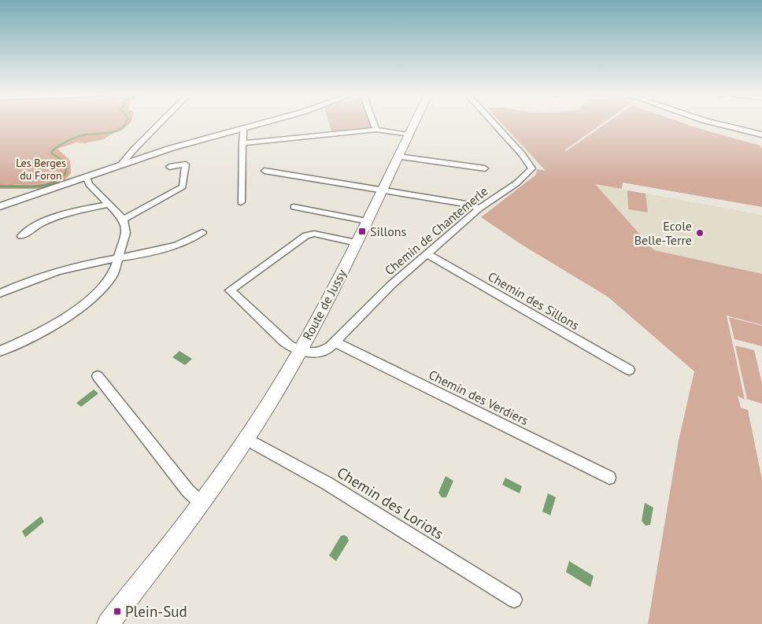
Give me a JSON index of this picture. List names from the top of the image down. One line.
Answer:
{"streets":{"main road":["Route de Jussy"],"street":["Chemin de Chantemerle","Chemin des Sillons","Chemin des Verdiers","Chemin des Loriots"]},"crossings":[["Chemin de Chantemerle","Chemin des Sillons"],["Chemin de Chantemerle","Route de Jussy"],["Chemin de Chantemerle","Chemin des Verdiers"],["Route de Jussy","Chemin des Loriots"]],"parks":["Les Berges du Foron"],"places":{"transit":["Sillons","Plein-Sud"],"other":["Ecole Belle-Terre"]}}
